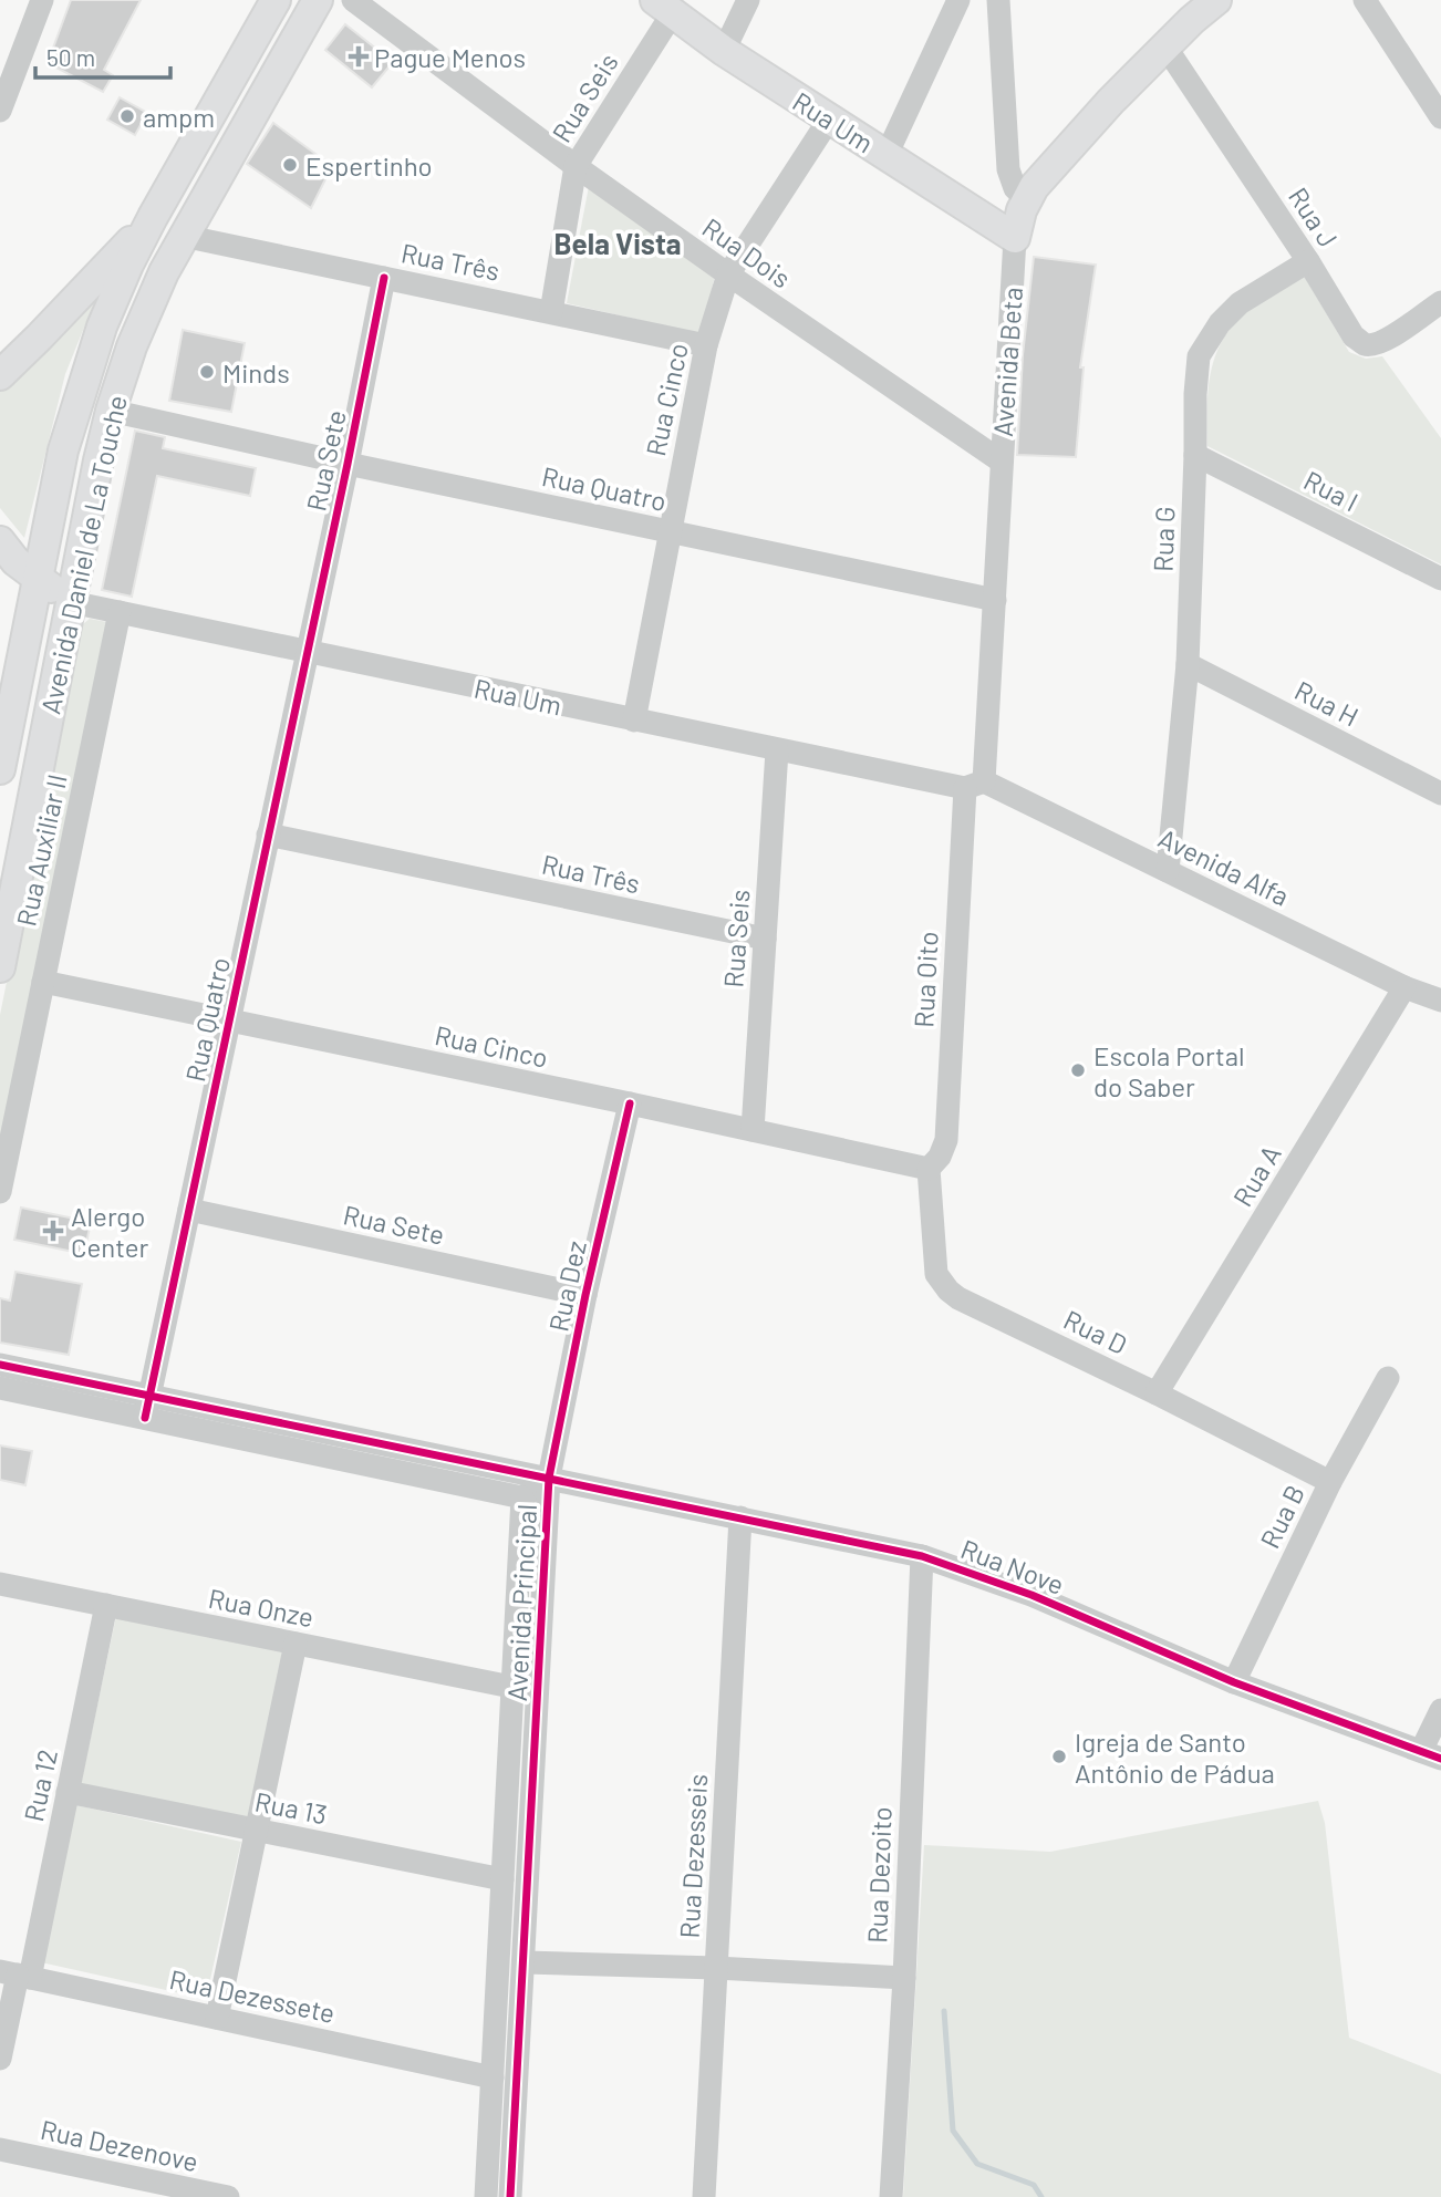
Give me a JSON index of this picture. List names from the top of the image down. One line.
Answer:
{"streets":{"main road":["Rua Um","Avenida Beta","Avenida Daniel de La Touche"],"street":["Rua Seis","Rua J","Rua Dois","Rua Três","Rua Cinco","Rua Sete","Rua Quatro","Rua I","Rua G","Rua H","Rua Auxiliar II","Avenida Alfa","Rua Oito","Rua A","Rua Dez","Rua D","Rua B","Rua Nove","Avenida Principal","Rua Onze","Rua 12","Rua 13","Rua Dezesseis","Rua Dezoito","Rua Dezessete","Rua Dezenove"]},"crossings":[["Rua Seis","Rua Um"],["Rua Seis","Rua Dois"],["Rua Seis","Rua Três"],["Rua Seis","Rua Cinco"],["Rua Um","Avenida Beta"],["Rua Um","Rua Cinco"],["Rua Um","Rua Sete"],["Rua Um","Rua Quatro"],["Rua Um","Avenida Daniel de La Touche"],["Rua Um","Rua Auxiliar II"],["Rua Um","Avenida Alfa"],["Rua Um","Rua Oito"],["Rua J","Avenida Beta"],["Rua J","Rua G"],["Rua Dois","Avenida Beta"],["Rua Dois","Rua Cinco"],["Rua Três","Rua Cinco"],["Rua Três","Rua Sete"],["Rua Três","Rua Quatro"],["Rua Três","Avenida Daniel de La Touche"],["Avenida Beta","Rua Quatro"],["Avenida Beta","Avenida Alfa"],["Avenida Beta","Rua Oito"],["Rua Cinco","Rua Quatro"],["Rua Cinco","Rua Auxiliar II"],["Rua Cinco","Rua Oito"],["Rua Cinco","Rua Dez"],["Rua Cinco","Rua D"],["Rua Sete","Rua Quatro"],["Rua Sete","Rua Dez"],["Rua Quatro","Avenida Daniel de La Touche"],["Rua Quatro","Avenida Principal"],["Rua I","Rua G"],["Rua G","Rua H"],["Rua G","Avenida Alfa"],["Avenida Alfa","Rua Oito"],["Avenida Alfa","Rua A"],["Rua Oito","Rua D"],["Rua A","Rua D"],["Rua Dez","Rua Nove"],["Rua Dez","Avenida Principal"],["Rua D","Rua B"],["Rua B","Rua Nove"],["Rua Nove","Avenida Principal"],["Rua Nove","Rua Dezesseis"],["Rua Nove","Rua Dezoito"],["Avenida Principal","Rua Onze"],["Avenida Principal","Rua 13"],["Avenida Principal","Rua Dezessete"],["Rua Onze","Rua 12"],["Rua 12","Rua 13"],["Rua 12","Rua Dezessete"]],"districts":["Bela Vista"],"places":{"health":["Pague Menos","Alergo Center"],"other":["ampm","Espertinho","Minds","Escola Portal do Saber","Igreja de Santo Antônio de Pádua"]},"scale_bar":"50 m"}
